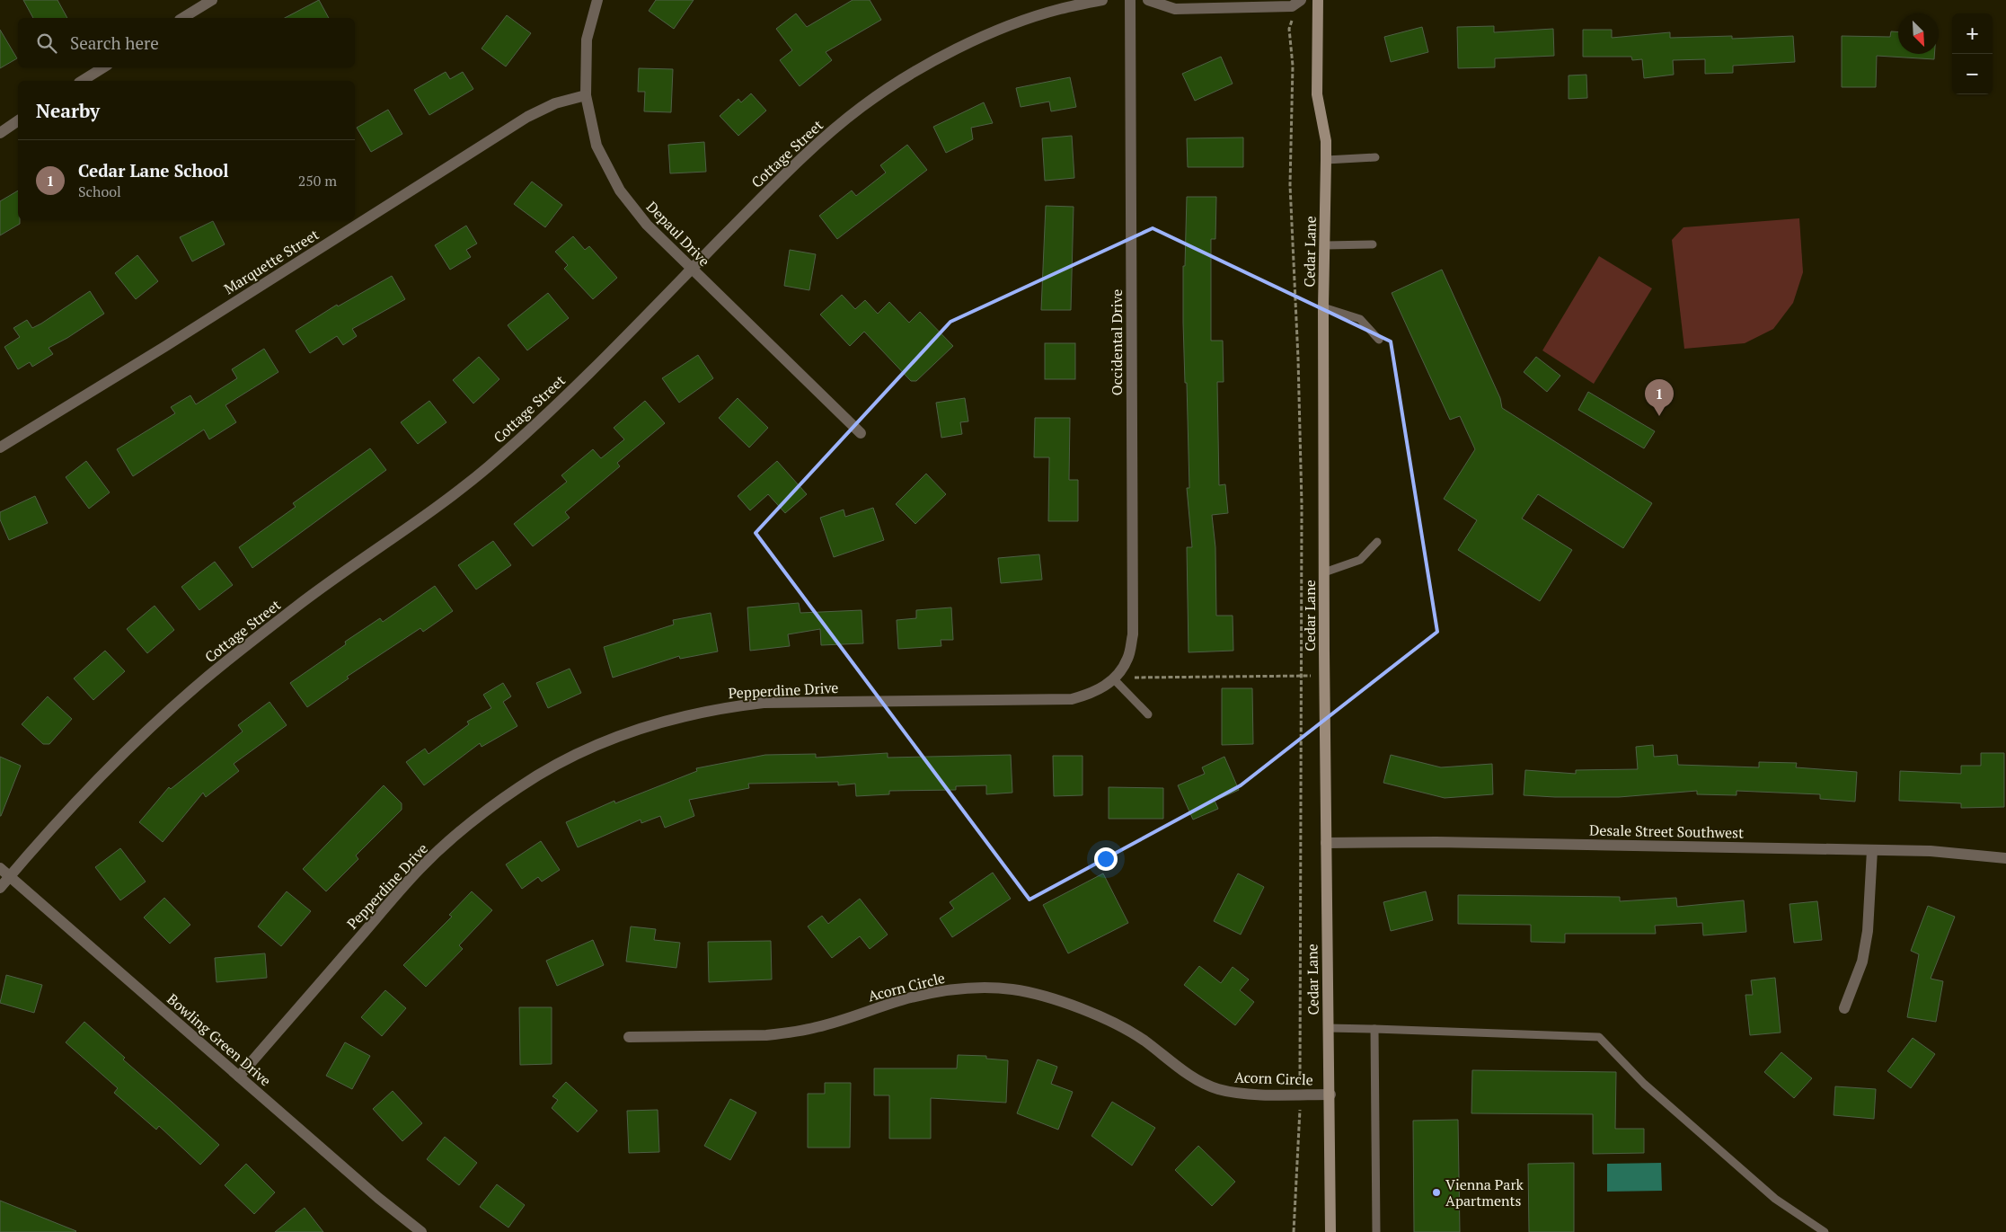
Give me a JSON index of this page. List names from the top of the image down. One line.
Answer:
{"streets":{"main road":["Cedar Lane"],"street":["Cottage Street","Depaul Drive","Marquette Street","Occidental Drive","Pepperdine Drive","Desale Street Southwest","Acorn Circle","Bowling Green Drive"]},"crossings":[["Cottage Street","Depaul Drive"],["Cottage Street","Bowling Green Drive"],["Depaul Drive","Marquette Street"],["Cedar Lane","Desale Street Southwest"],["Cedar Lane","Acorn Circle"],["Occidental Drive","Pepperdine Drive"],["Pepperdine Drive","Bowling Green Drive"]],"places":["Vienna Park Apartments"],"north":"bottom right","page":{"map_buttons":["+","−"],"search":"Search here","heading":"Nearby","list":[{"mark":"1","name":"Cedar Lane School","note":"School","value":"250 m"}],"pins":"1"}}
